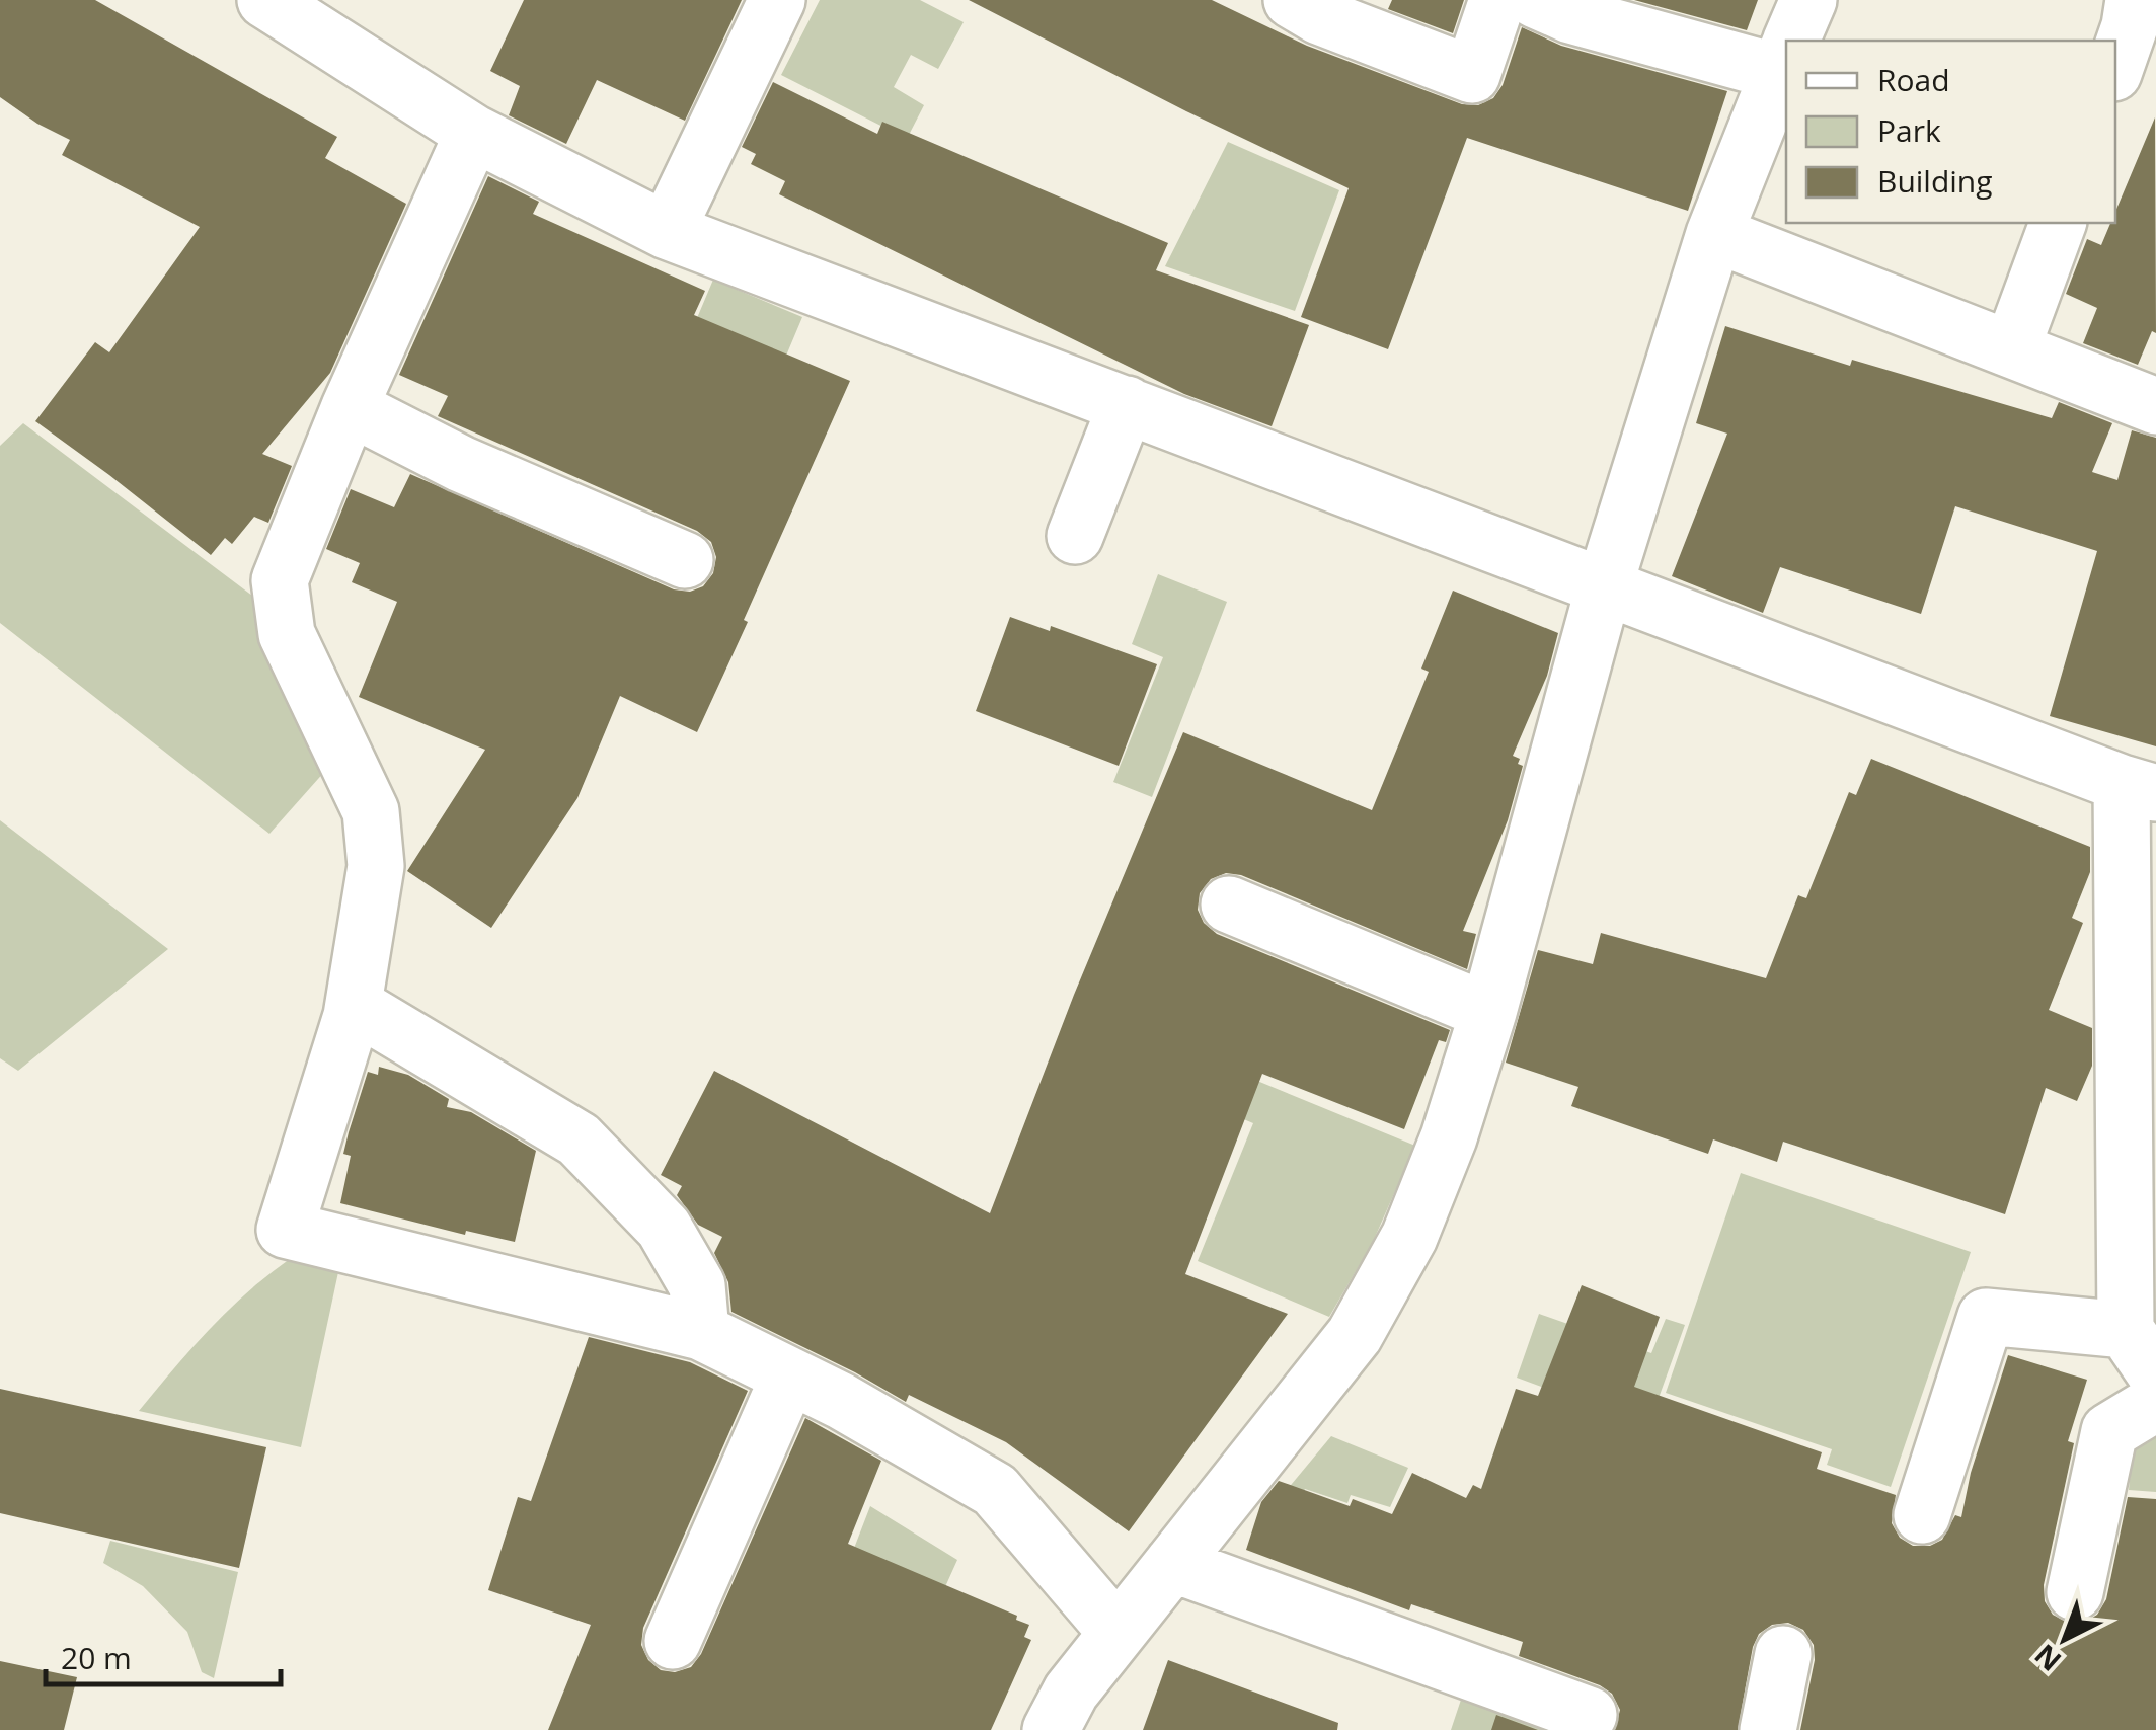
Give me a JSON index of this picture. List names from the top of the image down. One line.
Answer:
{"legend":["Road","Park","Building"],"scale_bar":"20 m","north":"bottom left"}
